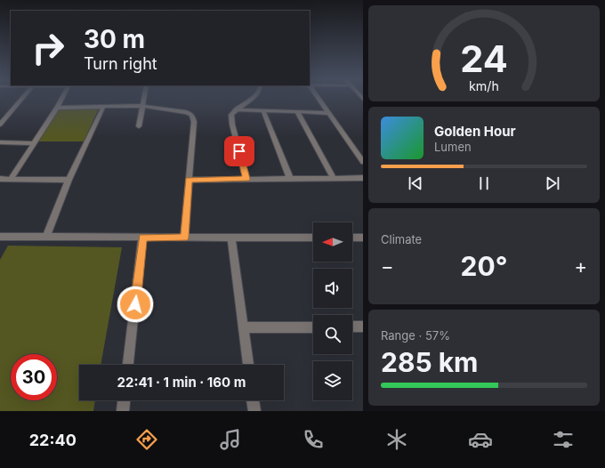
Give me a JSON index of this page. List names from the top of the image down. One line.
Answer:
{"north":"left","page":{"turn":["30 m","Turn right"],"song":["Golden Hour","Lumen"],"tile":["Climate",["Range · 57%","285 km"]],"heat":["−","20°","+"],"limit":"30","trip":"22:41 · 1 min · 160 m","tabs":"22:40","gauge":["24","km/h"]}}
